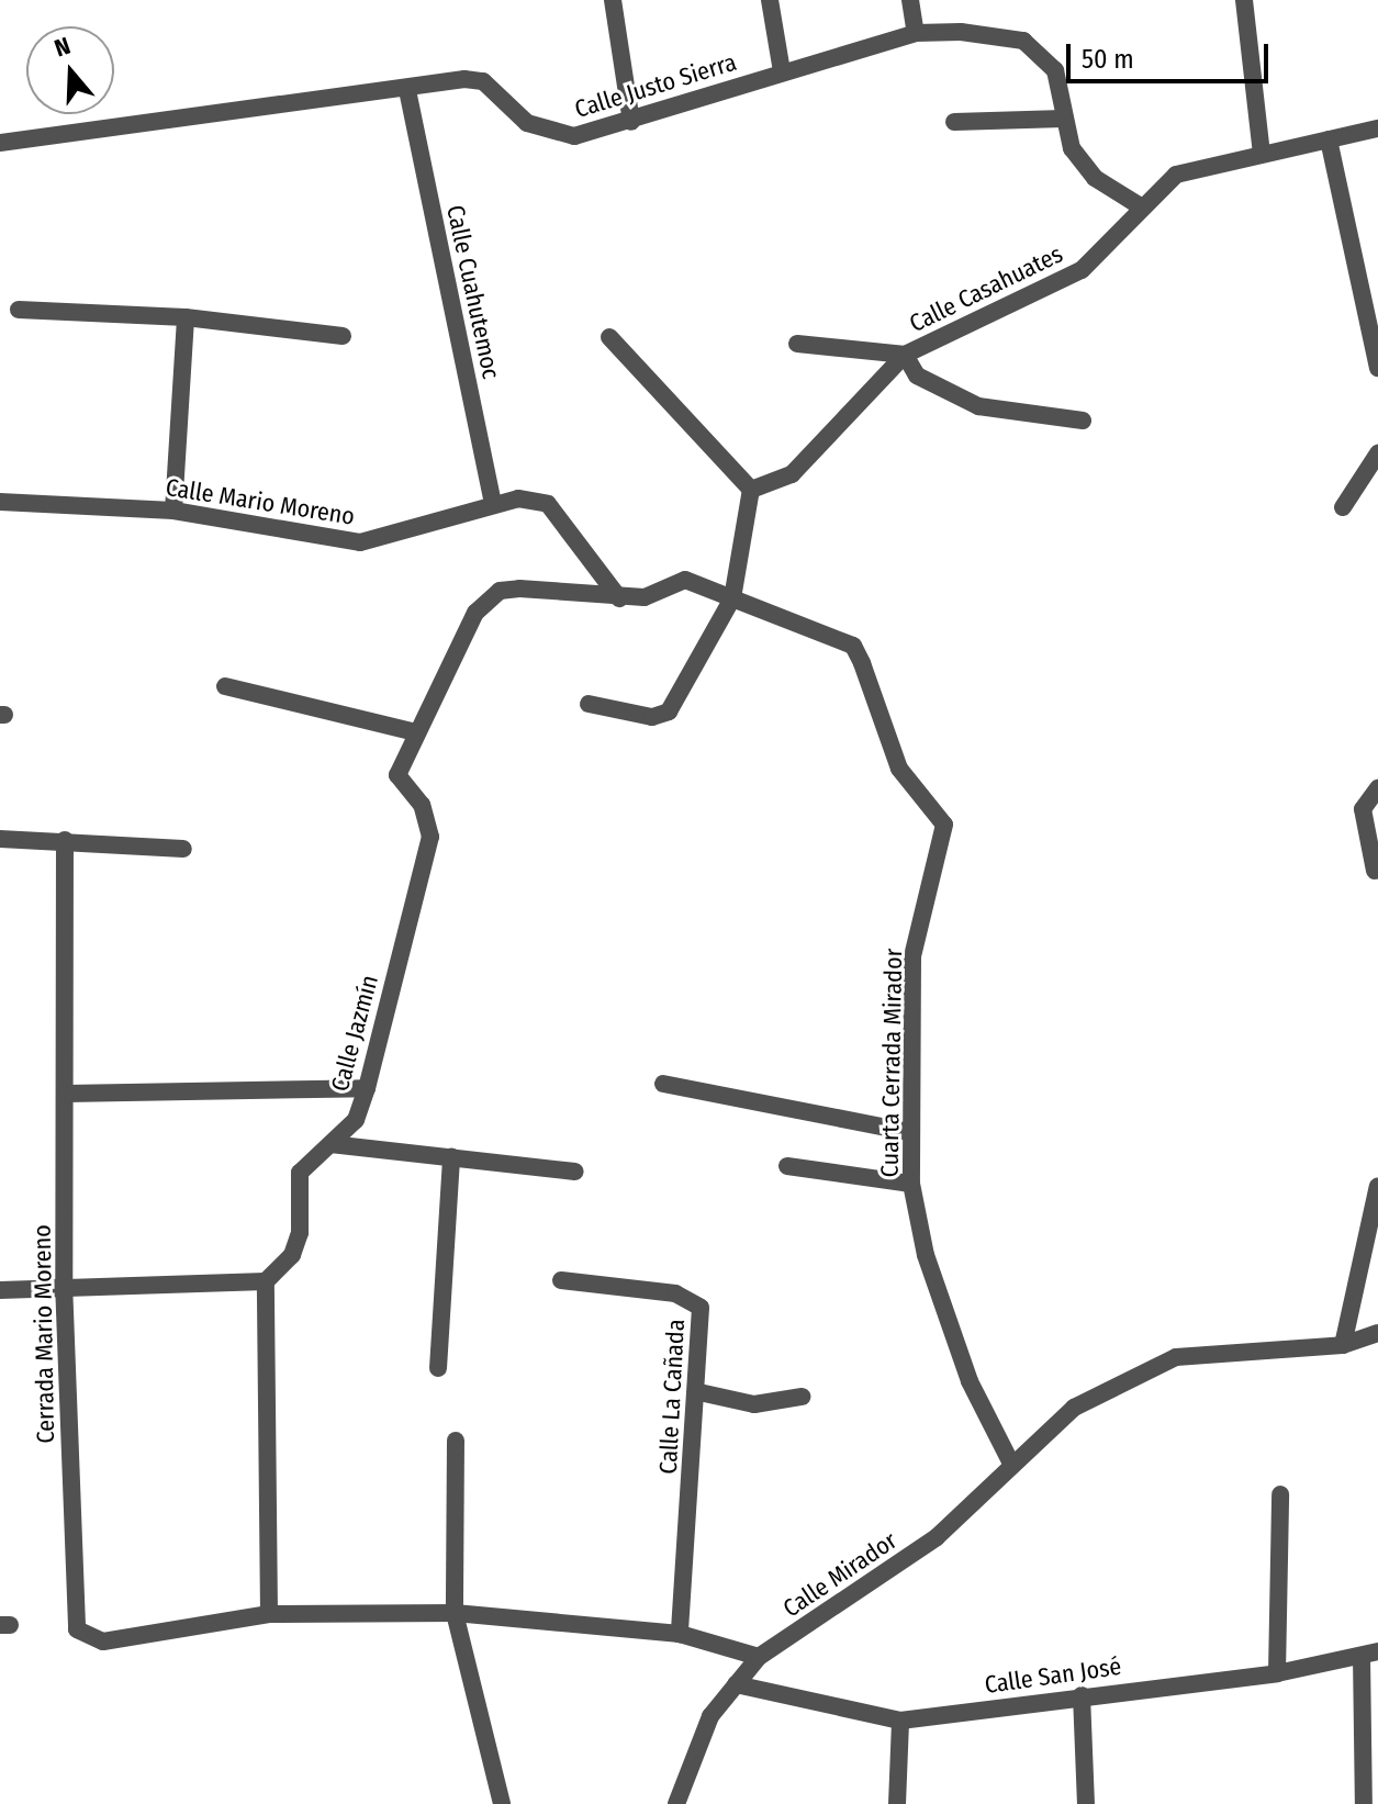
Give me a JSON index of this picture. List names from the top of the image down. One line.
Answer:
{"streets":{"street":["Calle Justo Sierra","Calle Casahuates","Calle Cuahutemoc","Calle Mario Moreno","Calle Jazmín","Cuarta Cerrada Mirador","Cerrada Mario Moreno","Calle La Cañada","Calle Mirador","Calle San José"]},"crossings":[["Calle Justo Sierra","Calle Casahuates"],["Calle Justo Sierra","Calle Cuahutemoc"],["Calle Cuahutemoc","Calle Mario Moreno"],["Calle Mario Moreno","Calle Jazmín"],["Cuarta Cerrada Mirador","Calle Mirador"],["Calle Mirador","Calle San José"]],"scale_bar":"50 m","north":"top"}
